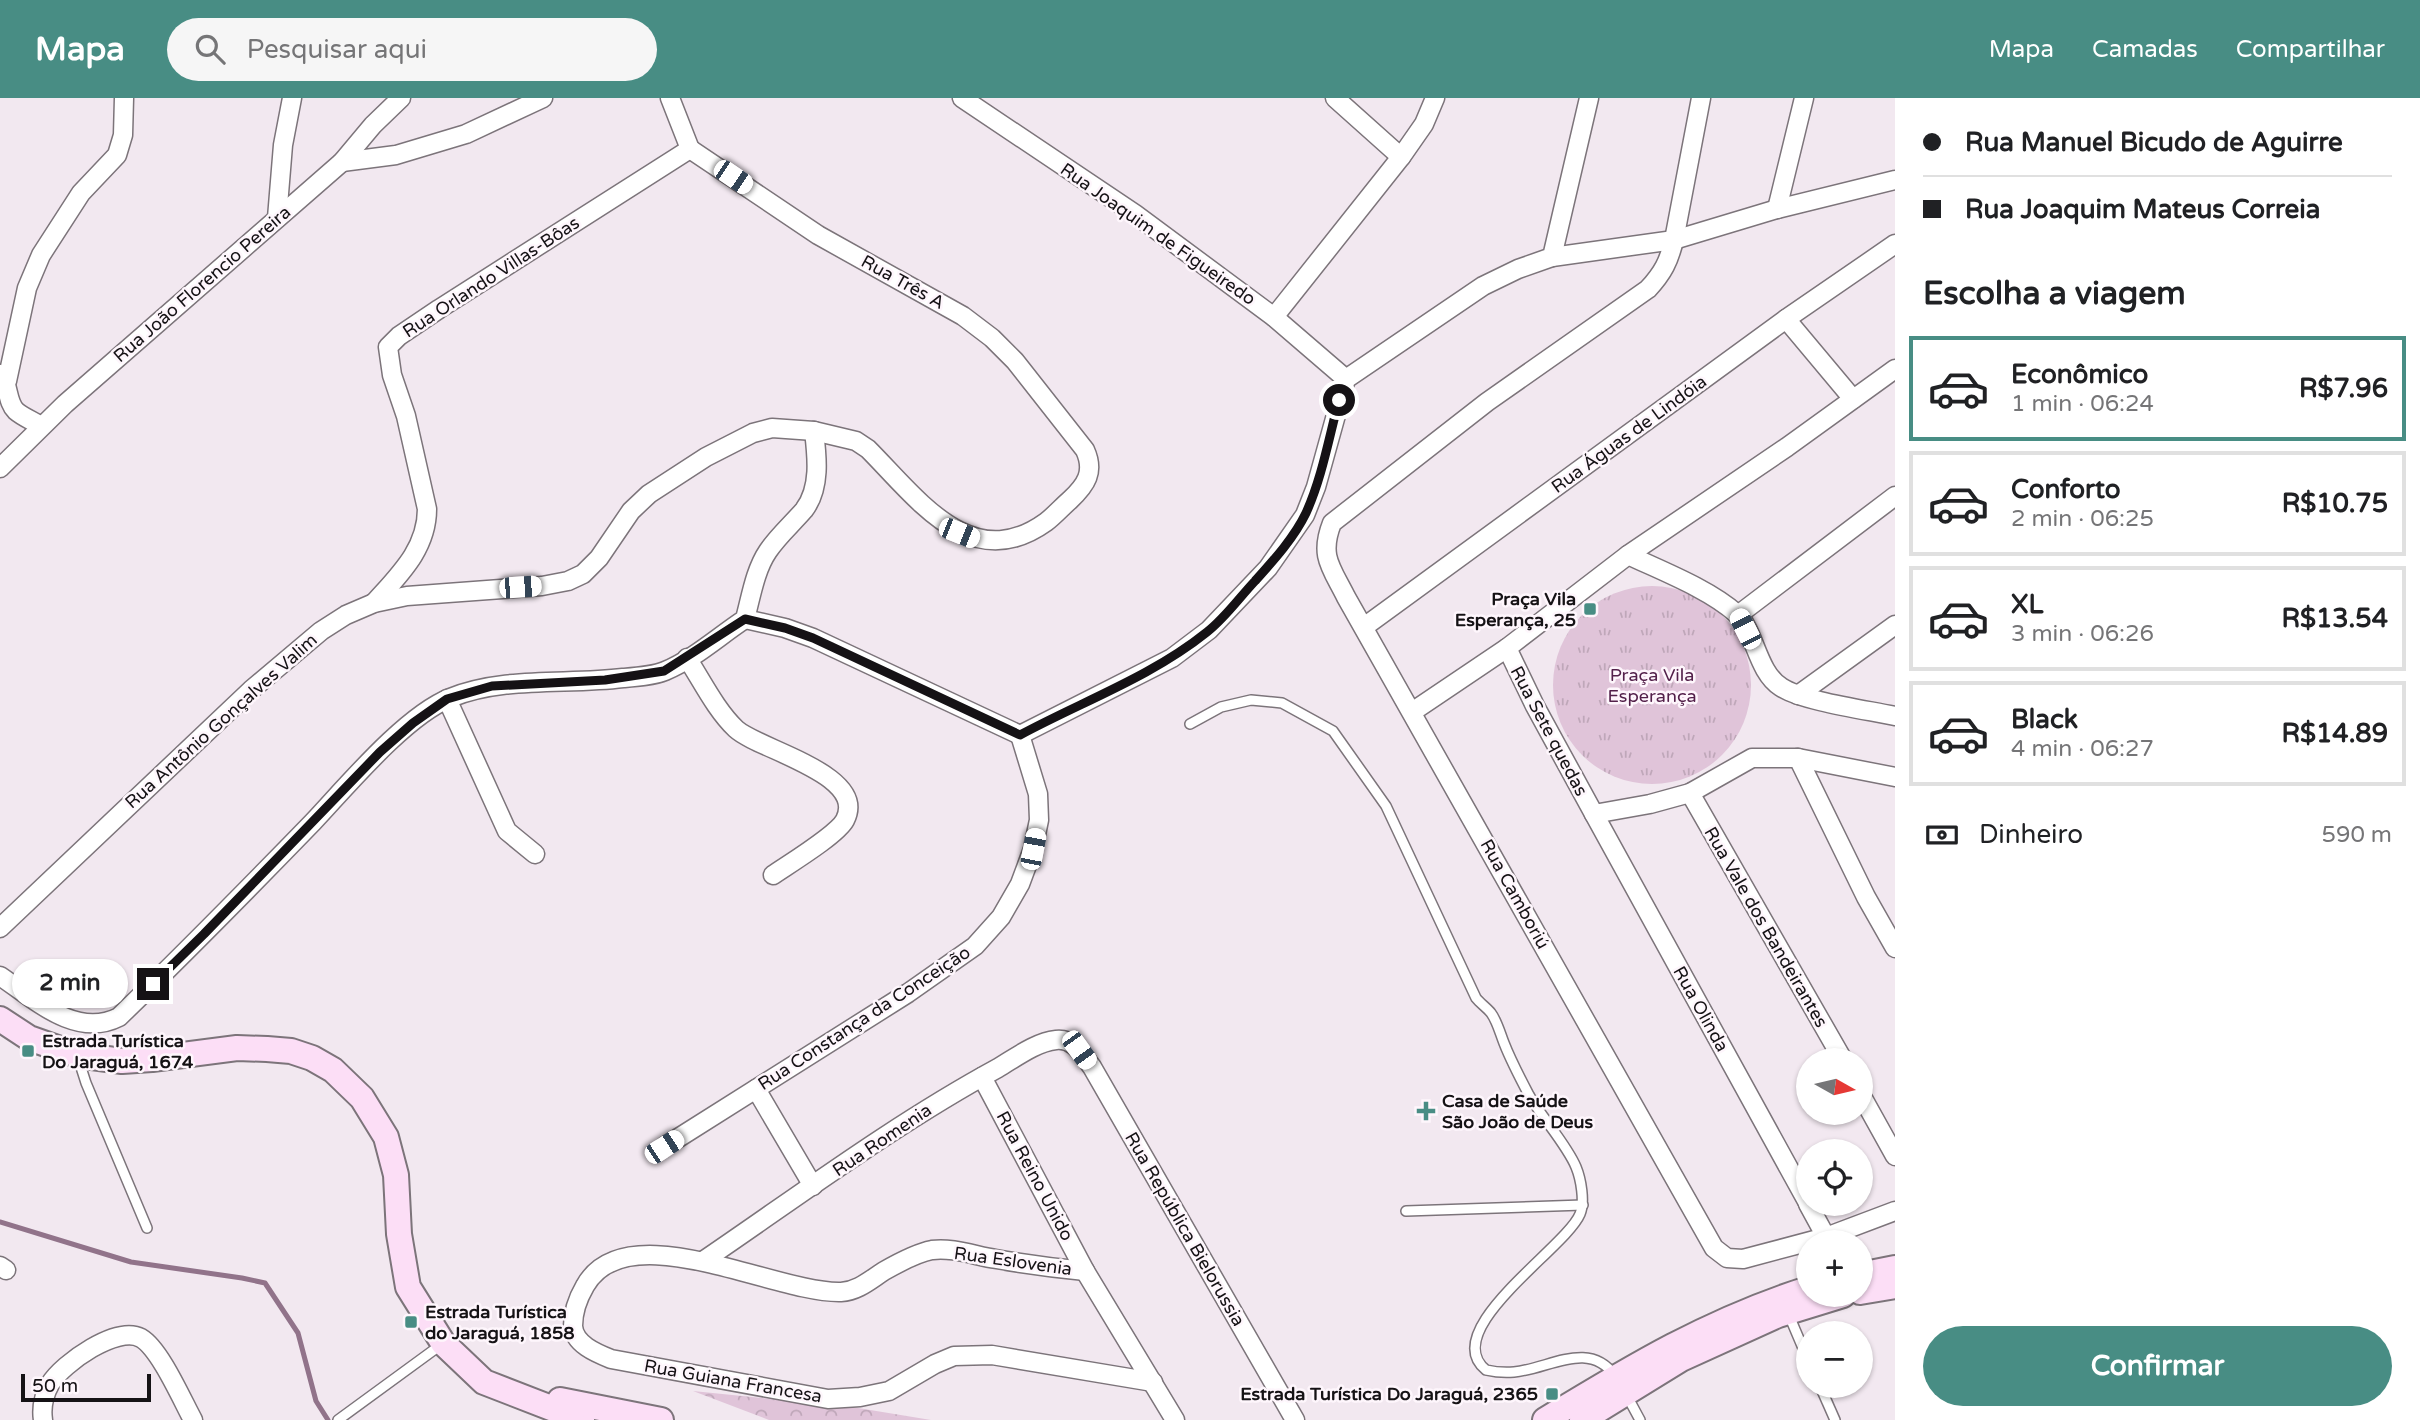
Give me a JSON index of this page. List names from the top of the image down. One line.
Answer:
{"streets":{"street":["Rua Joaquim de Figueiredo","Rua Orlando Villas-Bôas","Rua Três A","Rua João Florencio Pereira","Rua Águas de Lindóia","Rua Antônio Gonçalves Valim","Rua Sete quedas","Rua Camboriú","Rua Vale dos Bandeirantes","Rua Olinda","Rua Constança da Conceição","Rua Romenia","Rua Reino Unido","Rua República Bielorussia","Rua Eslovenia","Rua Guiana Francesa"]},"crossings":[["Rua Orlando Villas-Bôas","Rua Três A"],["Rua Orlando Villas-Bôas","Rua Antônio Gonçalves Valim"],["Rua Três A","Rua Antônio Gonçalves Valim"],["Rua Águas de Lindóia","Rua Camboriú"],["Rua Sete quedas","Rua Vale dos Bandeirantes"],["Rua Sete quedas","Rua Olinda"],["Rua Romenia","Rua Reino Unido"],["Rua Romenia","Rua República Bielorussia"],["Rua Romenia","Rua Eslovenia"],["Rua Romenia","Rua Guiana Francesa"],["Rua Reino Unido","Rua Eslovenia"],["Rua Reino Unido","Rua Guiana Francesa"],["Rua Eslovenia","Rua Guiana Francesa"]],"parks":["Praça Vila Esperança"],"places":{"transit":["Praça Vila Esperança, 25","Estrada Turística Do Jaraguá, 1674","Estrada Turística do Jaraguá, 1858","Estrada Turística Do Jaraguá, 2365"],"health":["Casa de Saúde São João de Deus"]},"scale_bar":"50 m","north":"right","page":{"header":"Mapa","search":"Pesquisar aqui","nav":["Mapa","Camadas","Compartilhar"],"banner":["Rua Manuel Bicudo de Aguirre","Rua Joaquim Mateus Correia"],"heading":"Escolha a viagem","list":[{"name":"Econômico","note":"1 min · 06:24","value":"R$7.96"},{"name":"Conforto","note":"2 min · 06:25","value":"R$10.75"},{"name":"XL","note":"3 min · 06:26","value":"R$13.54"},{"name":"Black","note":"4 min · 06:27","value":"R$14.89"}],"pay":["Dinheiro","590 m"],"bubble":"2 min","map_buttons":["+","−"],"buttons":"Confirmar","scale":"50 m"}}
